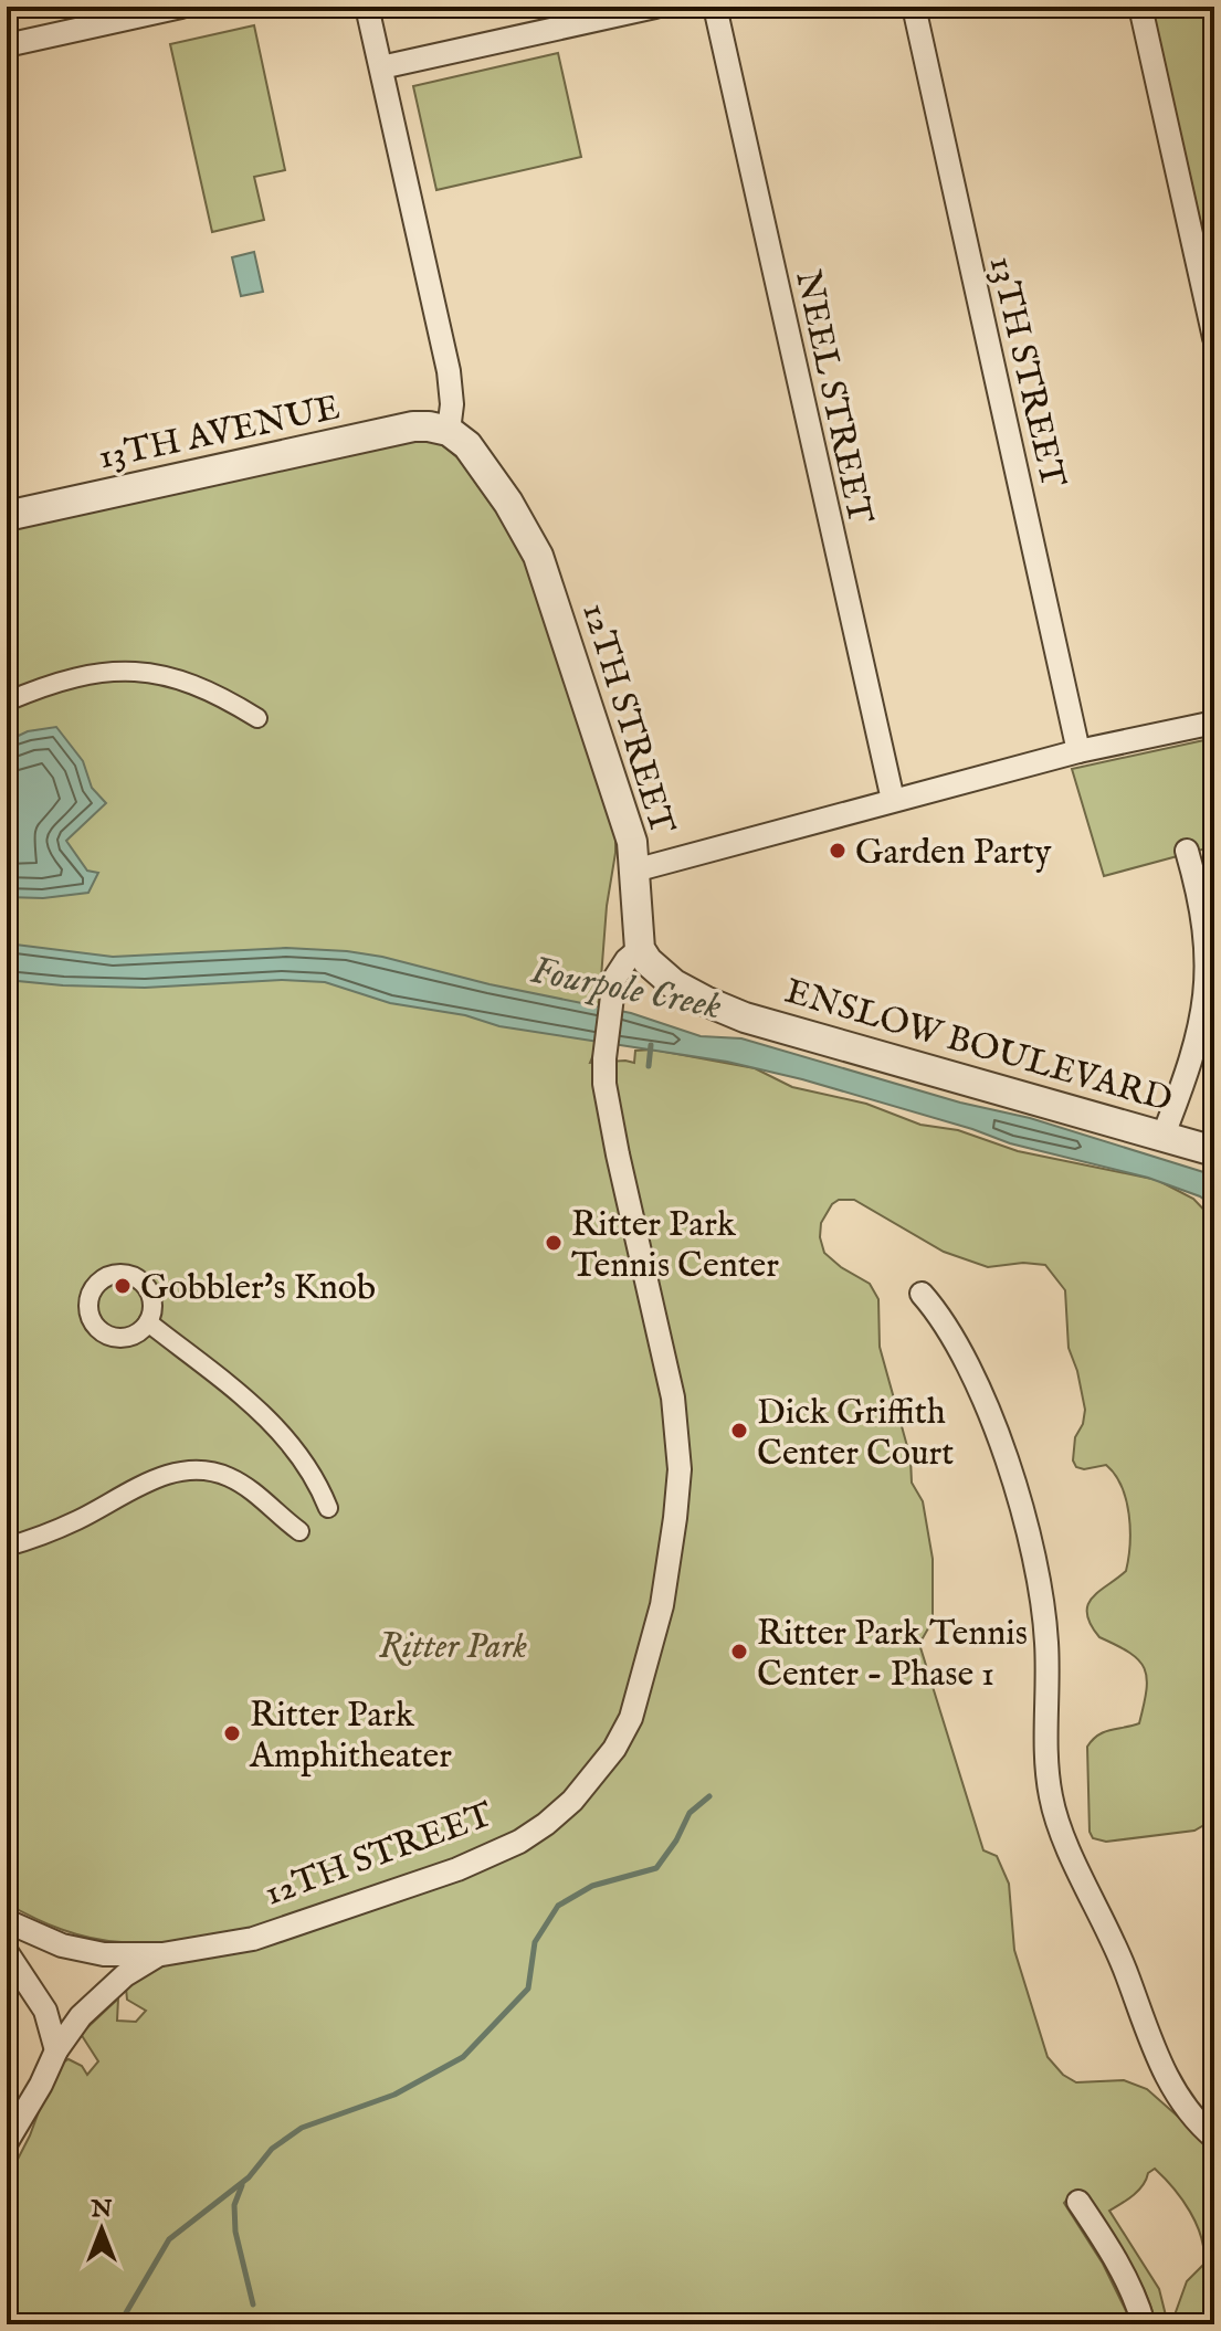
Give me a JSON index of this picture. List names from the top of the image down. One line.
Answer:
{"streets":{"street":["13TH STREET","NEEL STREET","13TH AVENUE","12TH STREET","ENSLOW BOULEVARD"]},"crossings":[["13TH AVENUE","12TH STREET"],["12TH STREET","ENSLOW BOULEVARD"]],"water":["Fourpole Creek"],"parks":["Ritter Park"],"places":["Garden Party","Ritter Park Tennis Center","Gobbler's Knob","Dick Griffith Center Court","Ritter Park Tennis Center - Phase 1","Ritter Park Amphitheater"],"north":"top"}
